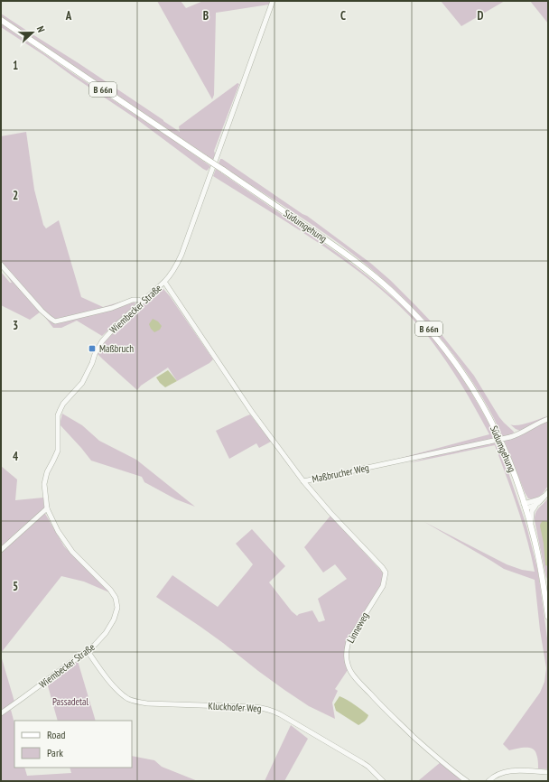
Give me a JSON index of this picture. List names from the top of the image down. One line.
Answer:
{"streets":{"main road":["B 66n","Südumgehung"],"street":["Wiembecker Straße","Maßbrucher Weg","Linneweg","Kluckhofer Weg"]},"crossings":[["Wiembecker Straße","Maßbrucher Weg"],["Wiembecker Straße","Kluckhofer Weg"],["Maßbrucher Weg","Linneweg"]],"parks":["Passadetal"],"places":{"transit":["Maßbruch"]},"legend":["Road","Park"],"north":"right","grid":{"columns":["A","B","C","D"],"rows":["1","2","3","4","5"]}}
